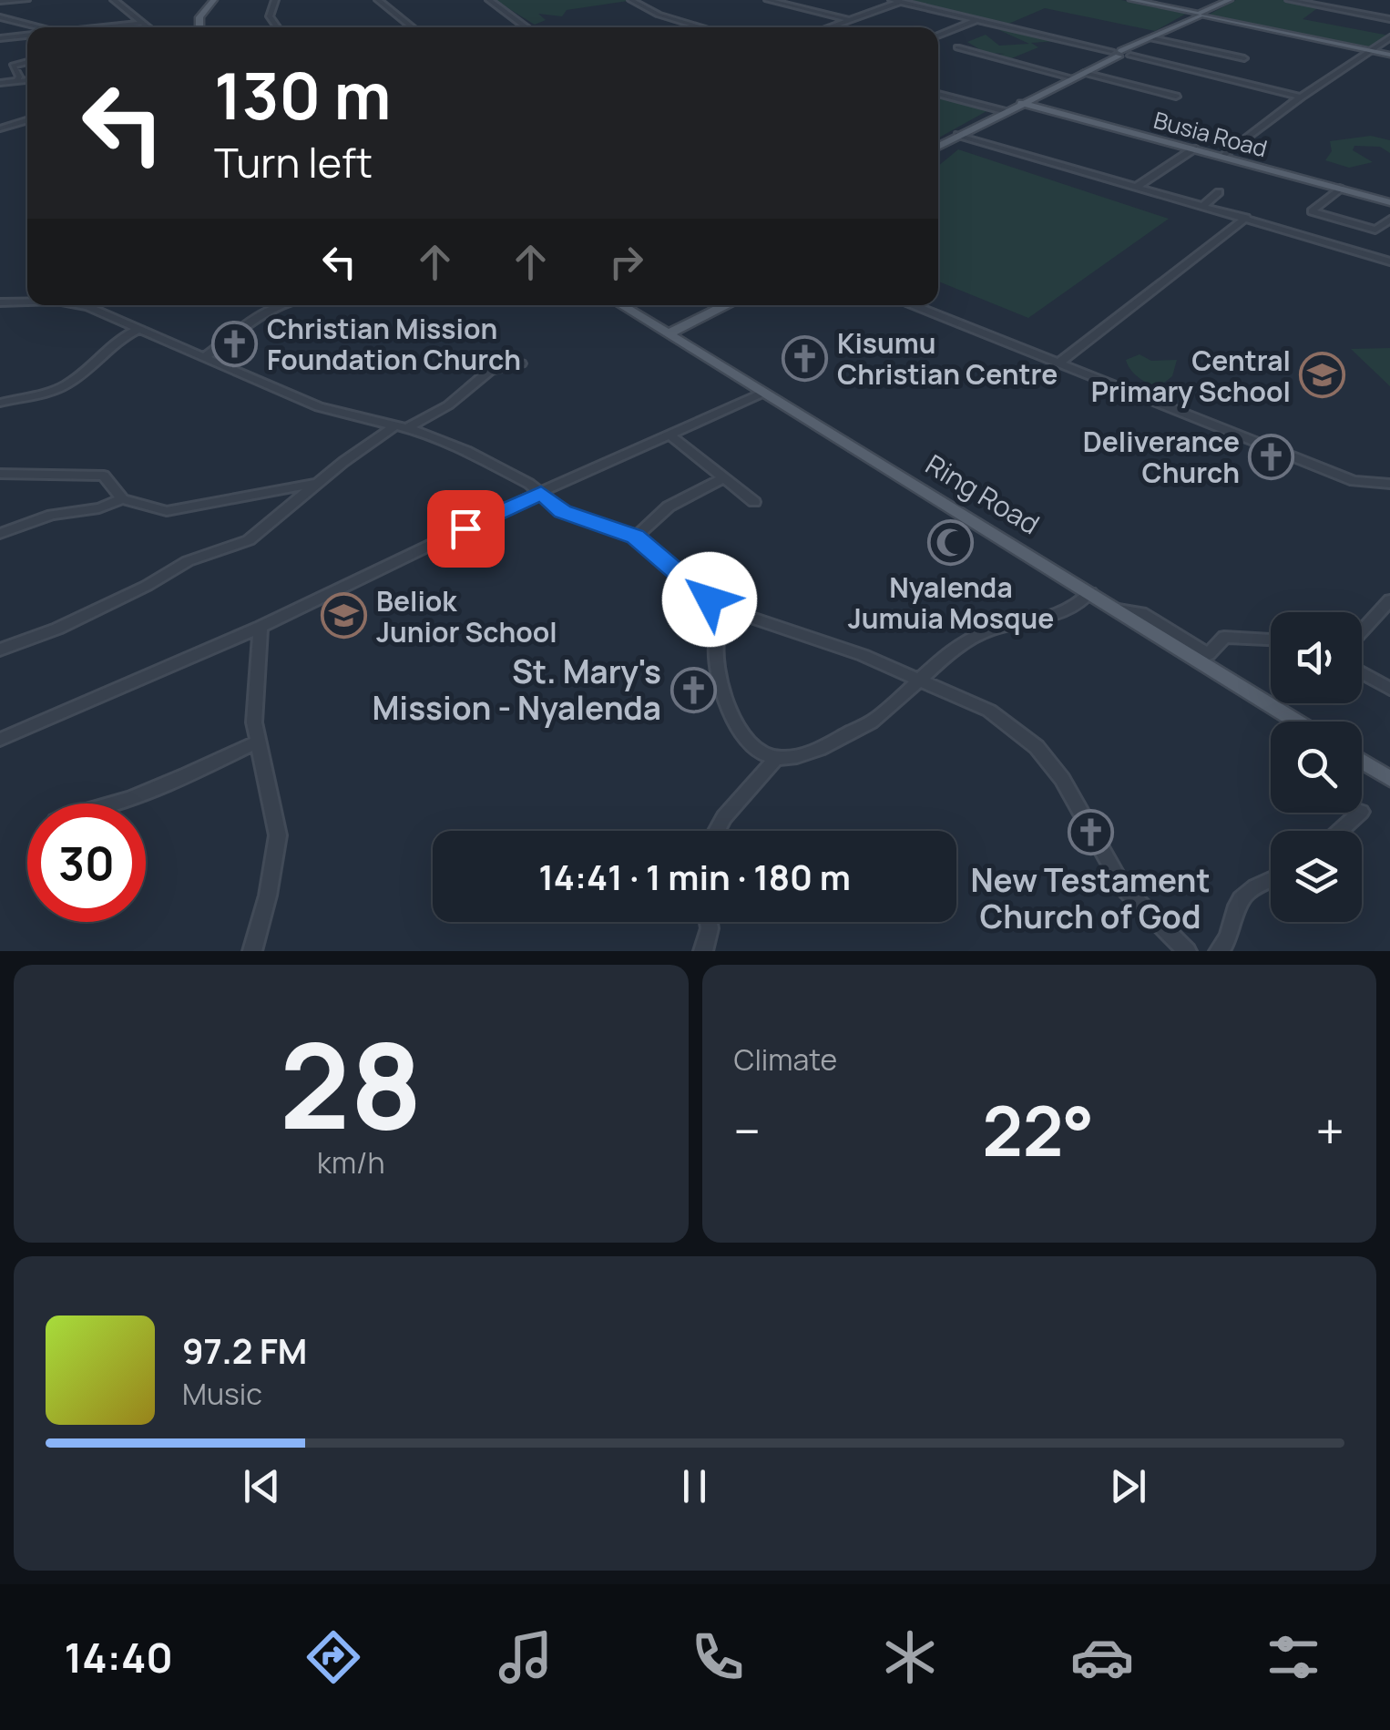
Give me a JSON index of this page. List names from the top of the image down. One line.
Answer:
{"streets":{"main road":["Busia Road","Ring Road"]},"places":{"church":["Christian Mission Foundation Church","Kisumu Christian Centre","Deliverance Church","St. Mary's Mission - Nyalenda","New Testament Church of God"],"school or university":["Central Primary School","Beliok Junior School"],"mosque":["Nyalenda Jumuia Mosque"]},"page":{"turn":["130 m","Turn left"],"limit":"30","trip":"14:41 · 1 min · 180 m","tile":[["28","km/h"],"Climate"],"heat":["−","22°","+"],"song":["97.2 FM","Music"],"tabs":"14:40"}}
